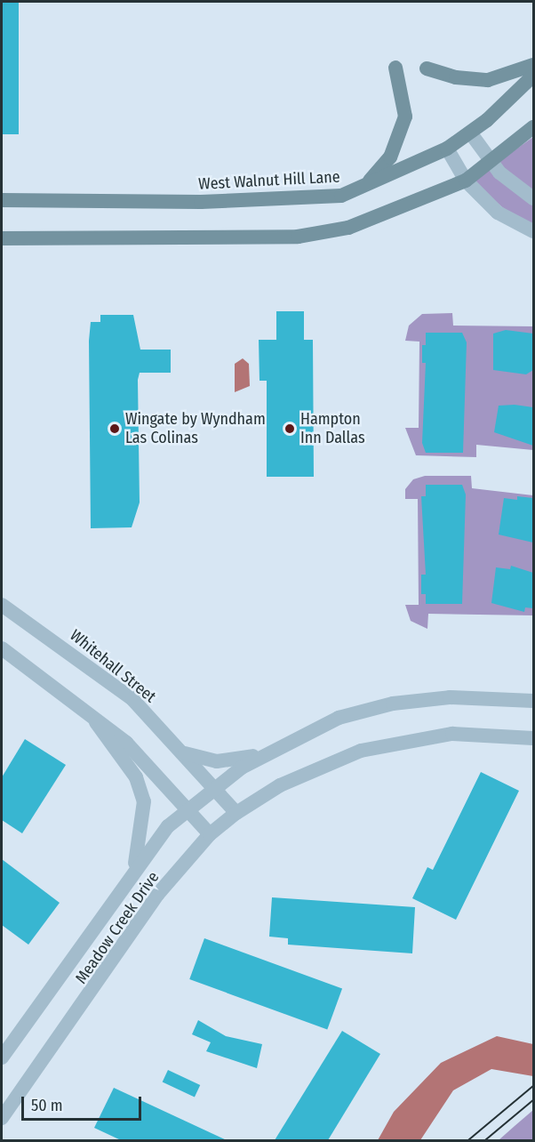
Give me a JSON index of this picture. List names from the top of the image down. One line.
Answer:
{"streets":{"main road":["West Walnut Hill Lane"],"street":["Whitehall Street","Meadow Creek Drive"]},"crossings":[["Whitehall Street","Meadow Creek Drive"]],"places":["Wingate by Wyndham Las Colinas","Hampton Inn Dallas"],"scale_bar":"50 m"}
